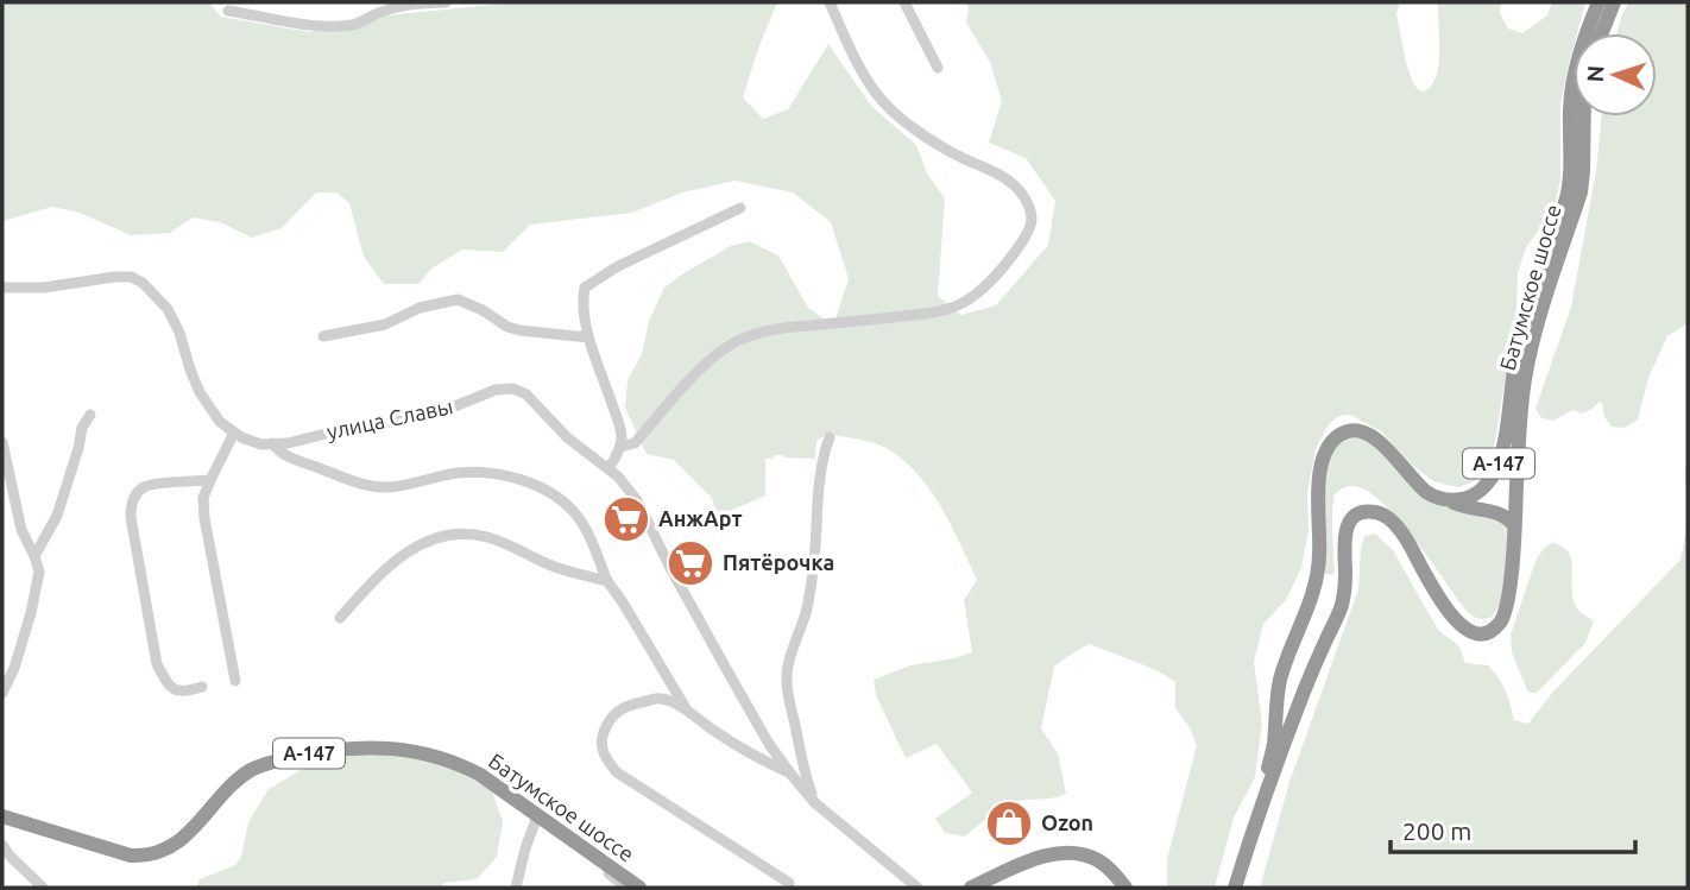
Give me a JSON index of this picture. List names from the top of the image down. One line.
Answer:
{"streets":{"highway":["Батумское шоссе","А-147"],"street":["улица Славы"]},"places":{"supermarket":["АнжАрт","Пятёрочка"],"shop":["Ozon"]},"scale_bar":"200 m","north":"left"}
